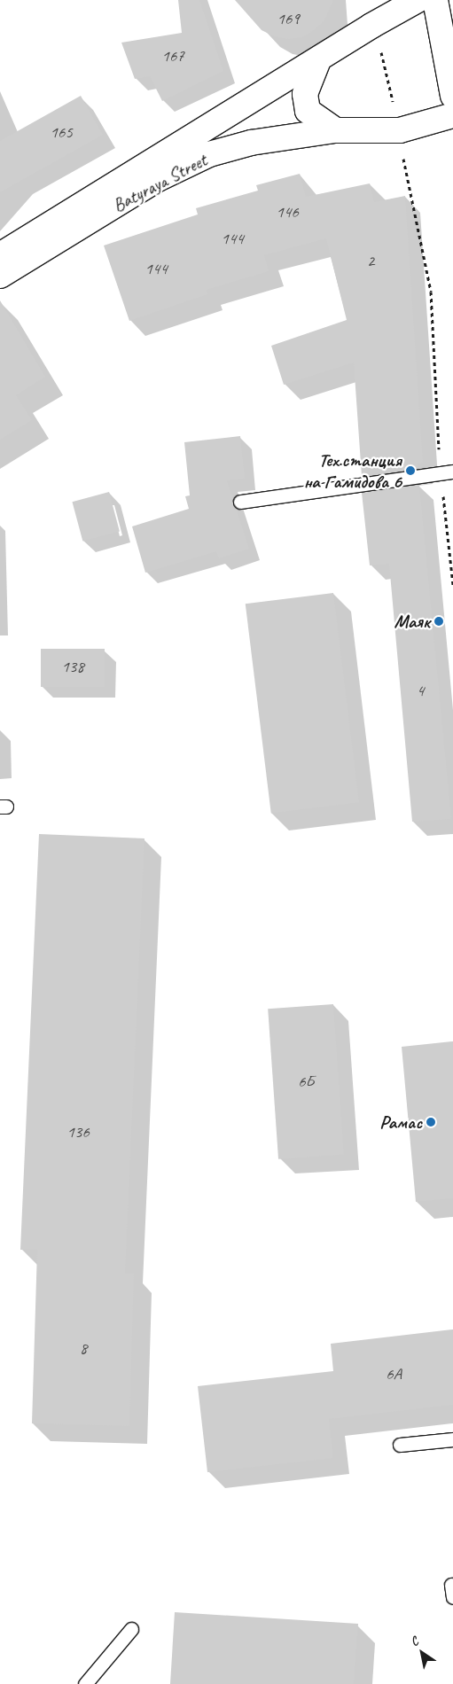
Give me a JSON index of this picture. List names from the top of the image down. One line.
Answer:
{"streets":{"main road":["Batyraya Street"]},"places":["Тех.станция на Гамидова 6","Маяк","Рамас"],"house_numbers":["169","167","165","146","144","2","144","138","4","6Б","136","8","6А"],"north":"top left"}
